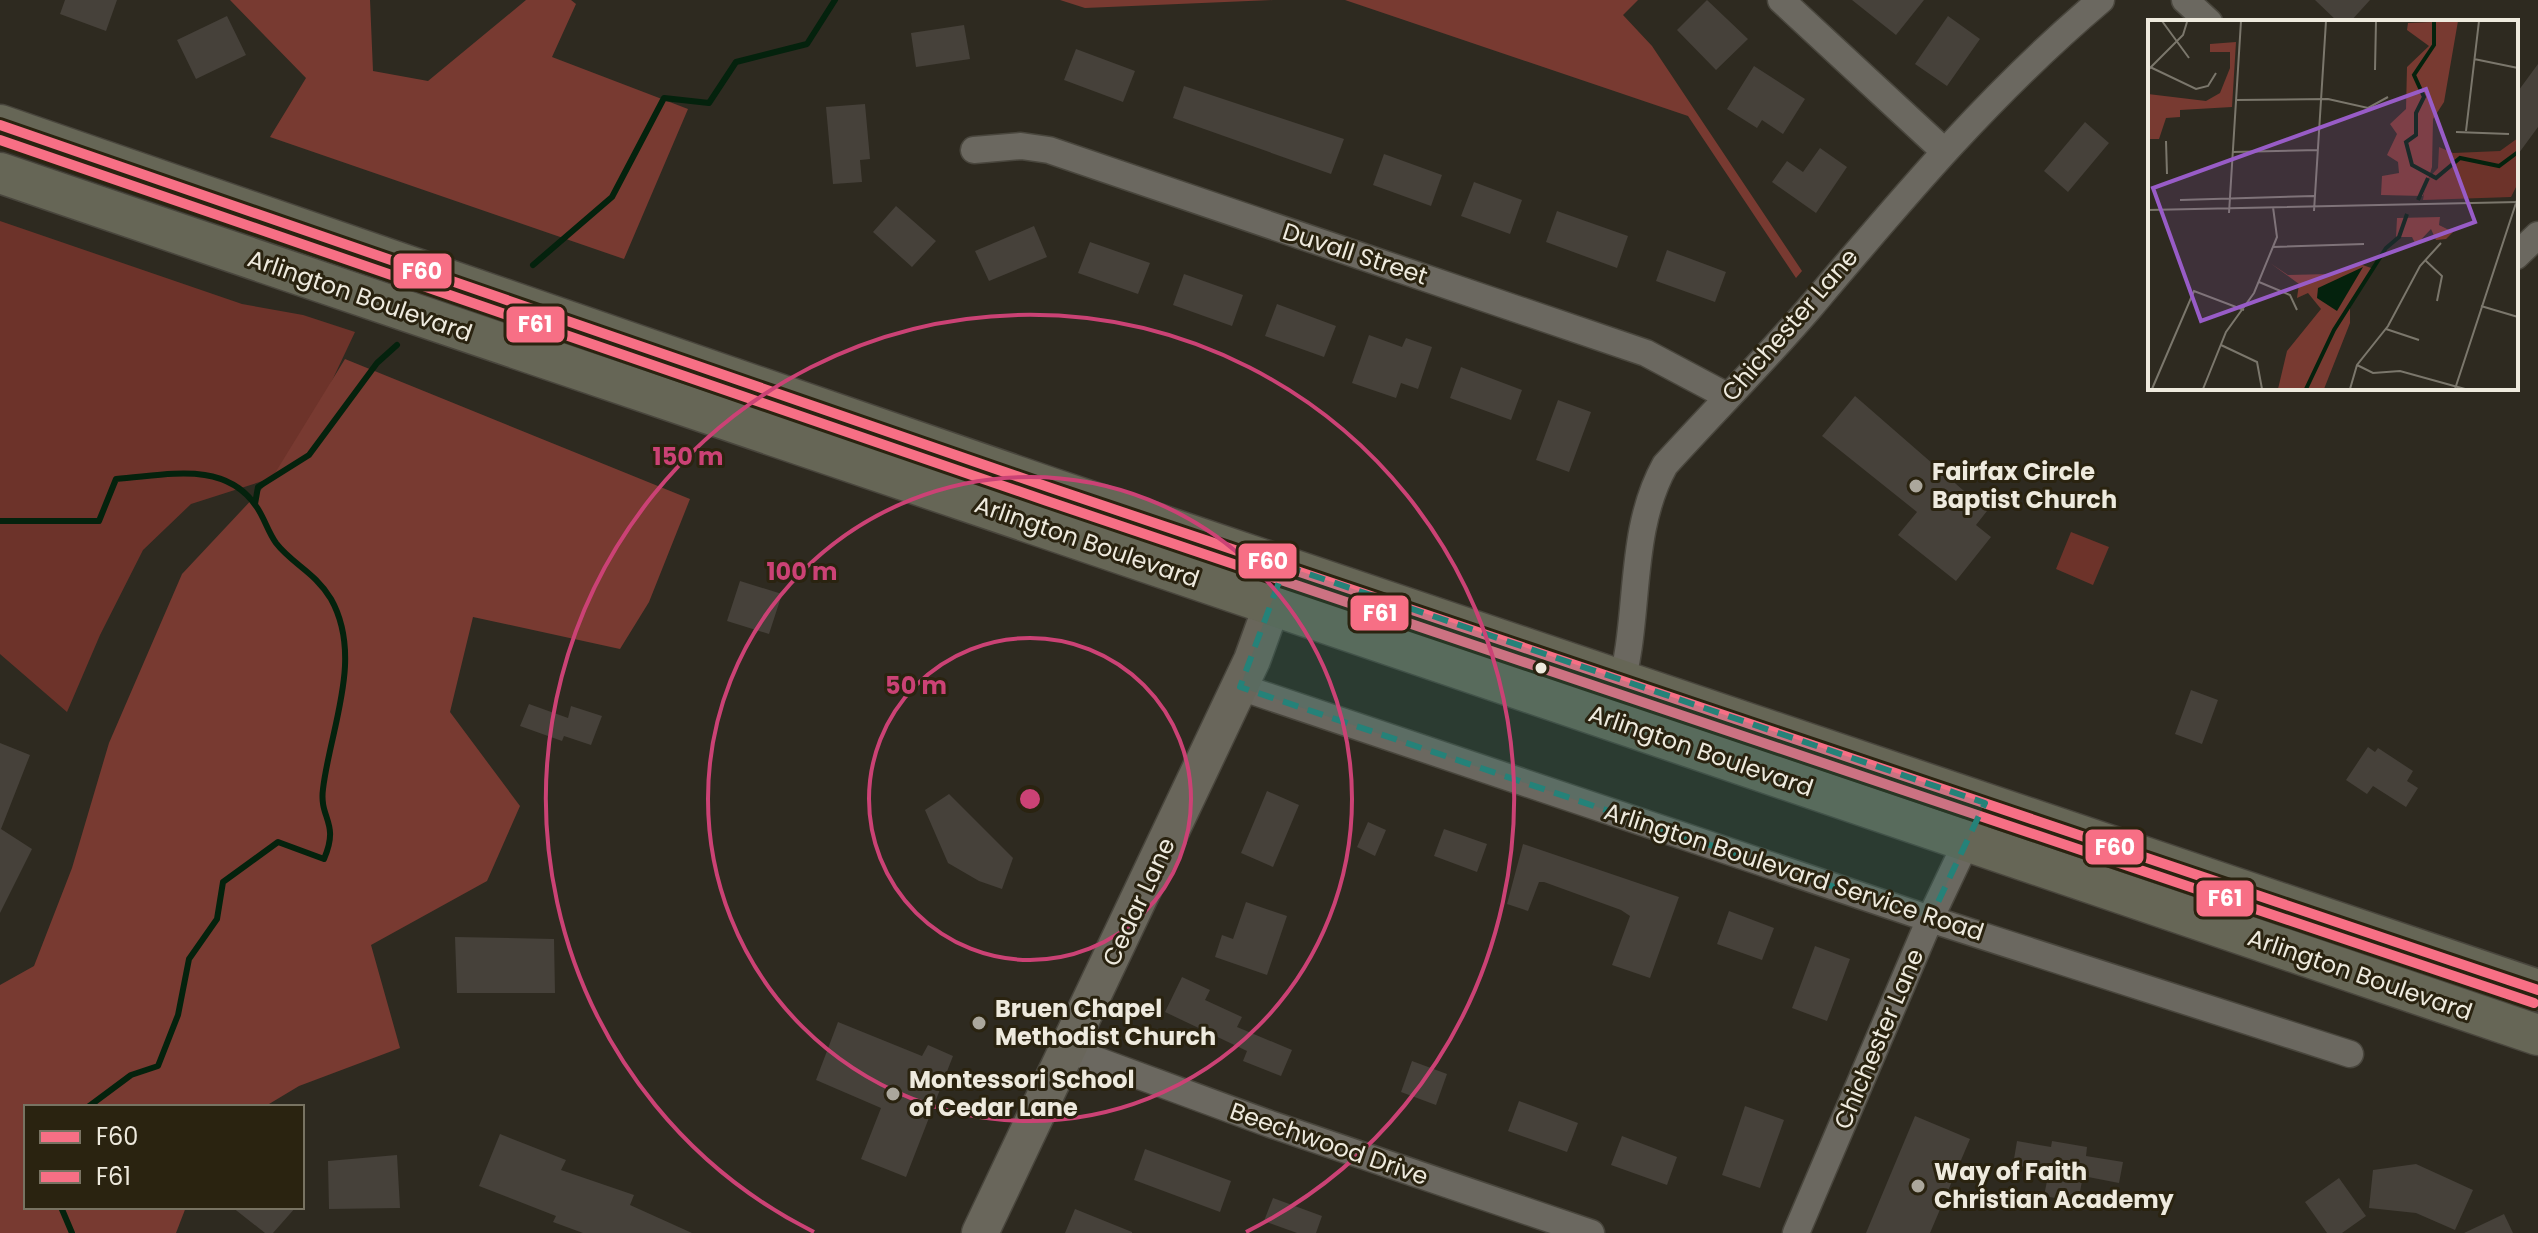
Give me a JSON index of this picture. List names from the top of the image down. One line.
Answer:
{"streets":{"main road":["Arlington Boulevard","Cedar Lane"],"street":["Duvall Street","Chichester Lane","Arlington Boulevard Service Road","Beechwood Drive"]},"crossings":[["Duvall Street","Chichester Lane"],["Arlington Boulevard","Chichester Lane"],["Arlington Boulevard","Cedar Lane"],["Chichester Lane","Arlington Boulevard Service Road"],["Arlington Boulevard Service Road","Cedar Lane"],["Cedar Lane","Beechwood Drive"]],"places":["Fairfax Circle Baptist Church","Bruen Chapel Methodist Church","Montessori School of Cedar Lane","Way of Faith Christian Academy"],"lines":["transit line F60","transit line F61"],"legend":["F60","F61"],"rings":["150 m","100 m","50 m"]}
